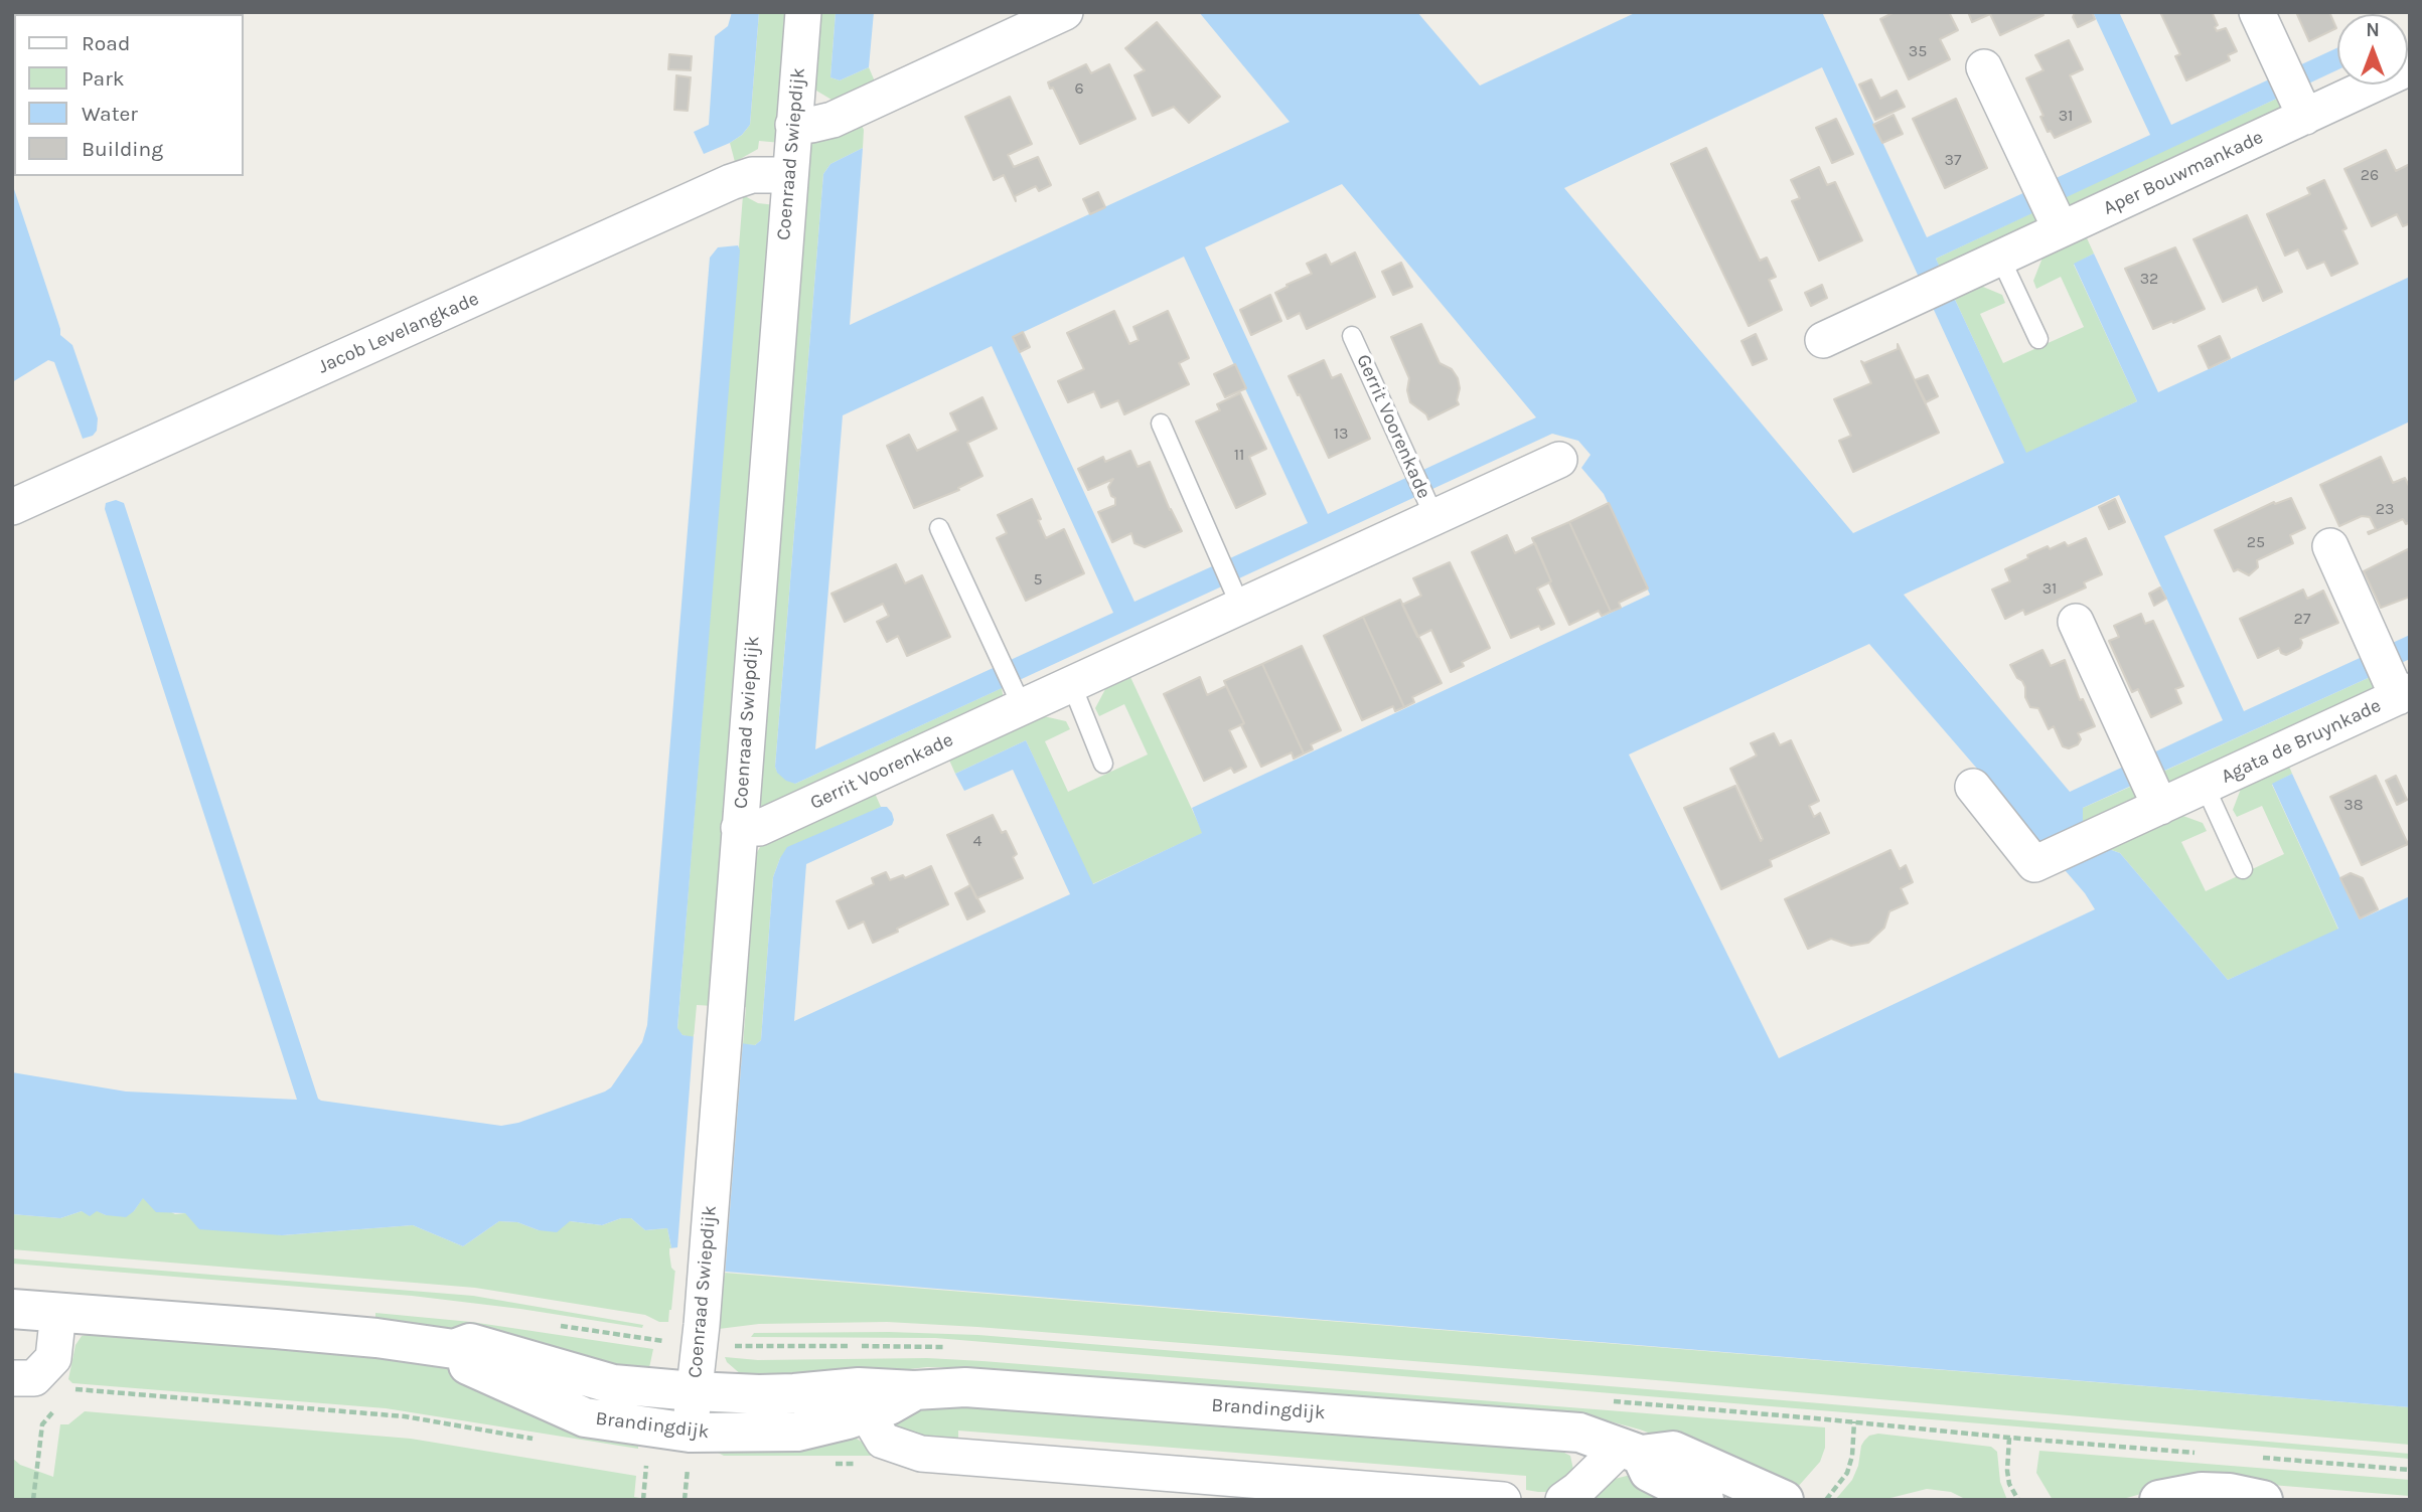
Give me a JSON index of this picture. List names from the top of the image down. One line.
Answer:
{"streets":{"street":["Coenraad Swiepdijk","Aper Bouwmankade","Jacob Levelangkade","Gerrit Voorenkade","Agata de Bruynkade","Brandingdijk"]},"crossings":[["Coenraad Swiepdijk","Jacob Levelangkade"],["Coenraad Swiepdijk","Gerrit Voorenkade"],["Coenraad Swiepdijk","Brandingdijk"]],"house_numbers":["35","6","31","37","26","32","13","11","23","25","5","31","27","38","4"],"legend":["Road","Park","Water","Building"],"north":"top"}
